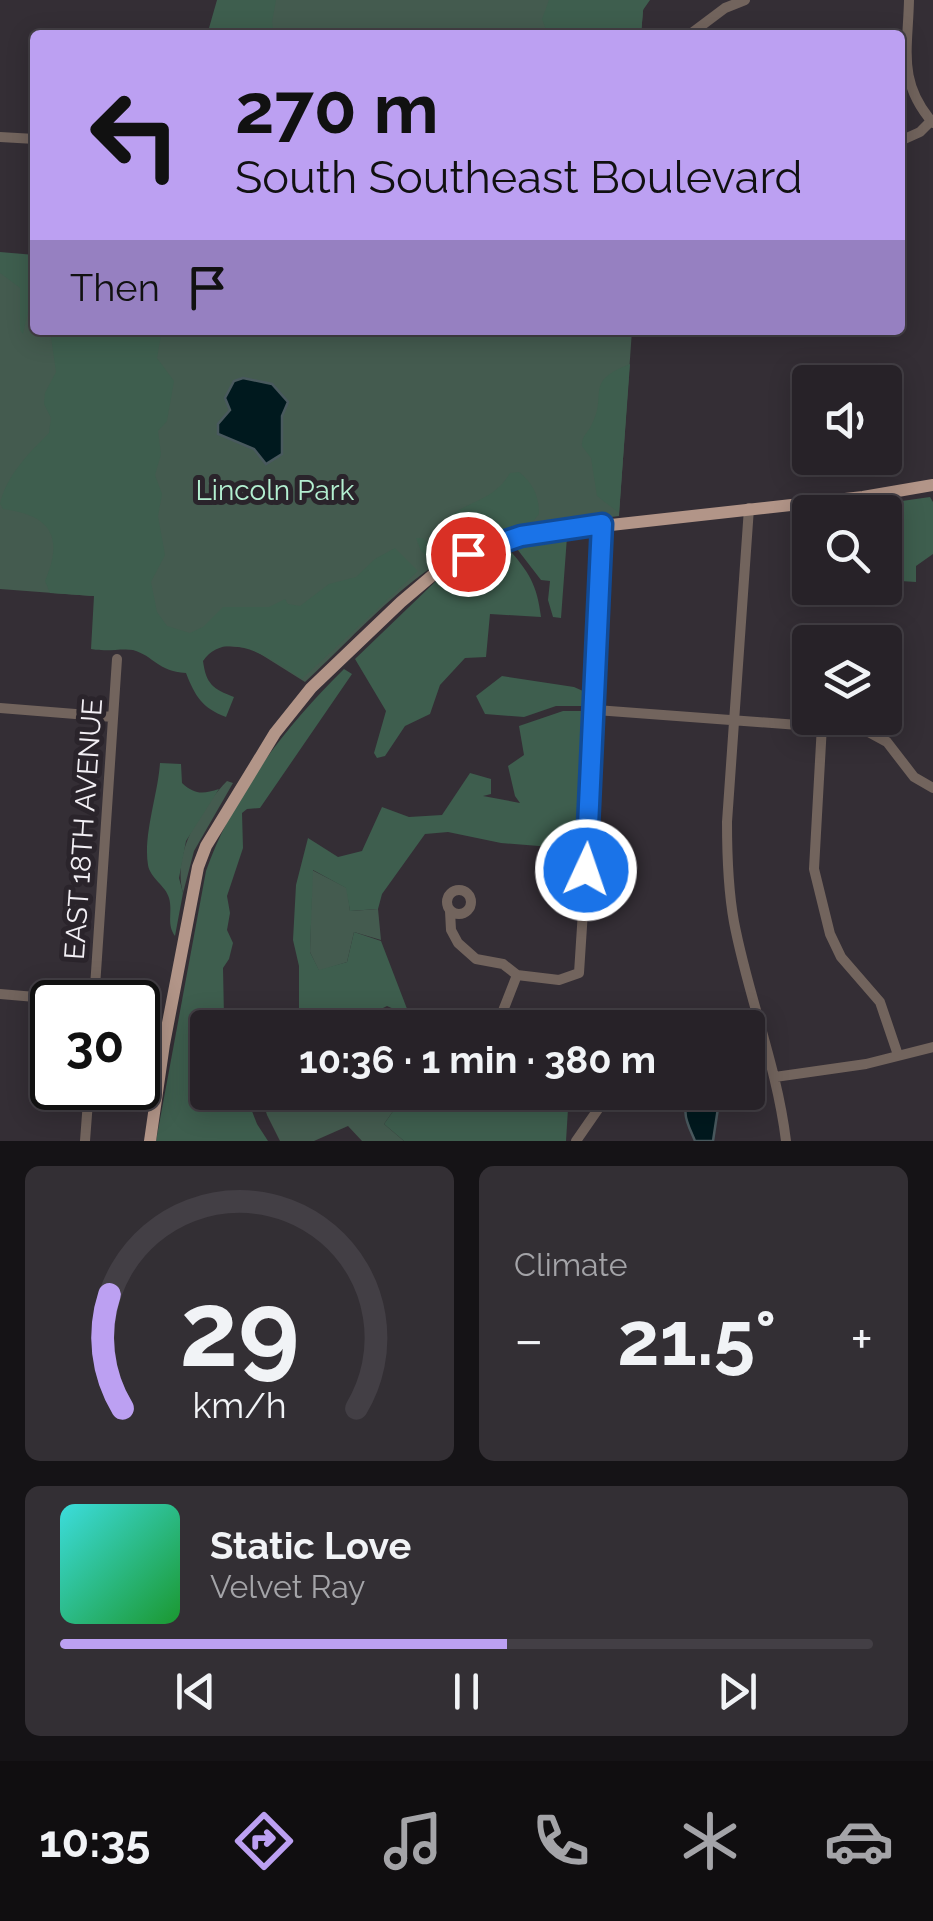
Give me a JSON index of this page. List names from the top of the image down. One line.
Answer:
{"streets":{"street":["EAST 18TH AVENUE"]},"parks":["Lincoln Park"],"page":{"turn":["270 m","South Southeast Boulevard"],"then":"Then","limit":"30","trip":"10:36 · 1 min · 380 m","tile":"Climate","heat":["−","21.5°","+"],"song":["Static Love","Velvet Ray"],"tabs":"10:35","gauge":["29","km/h"]}}
